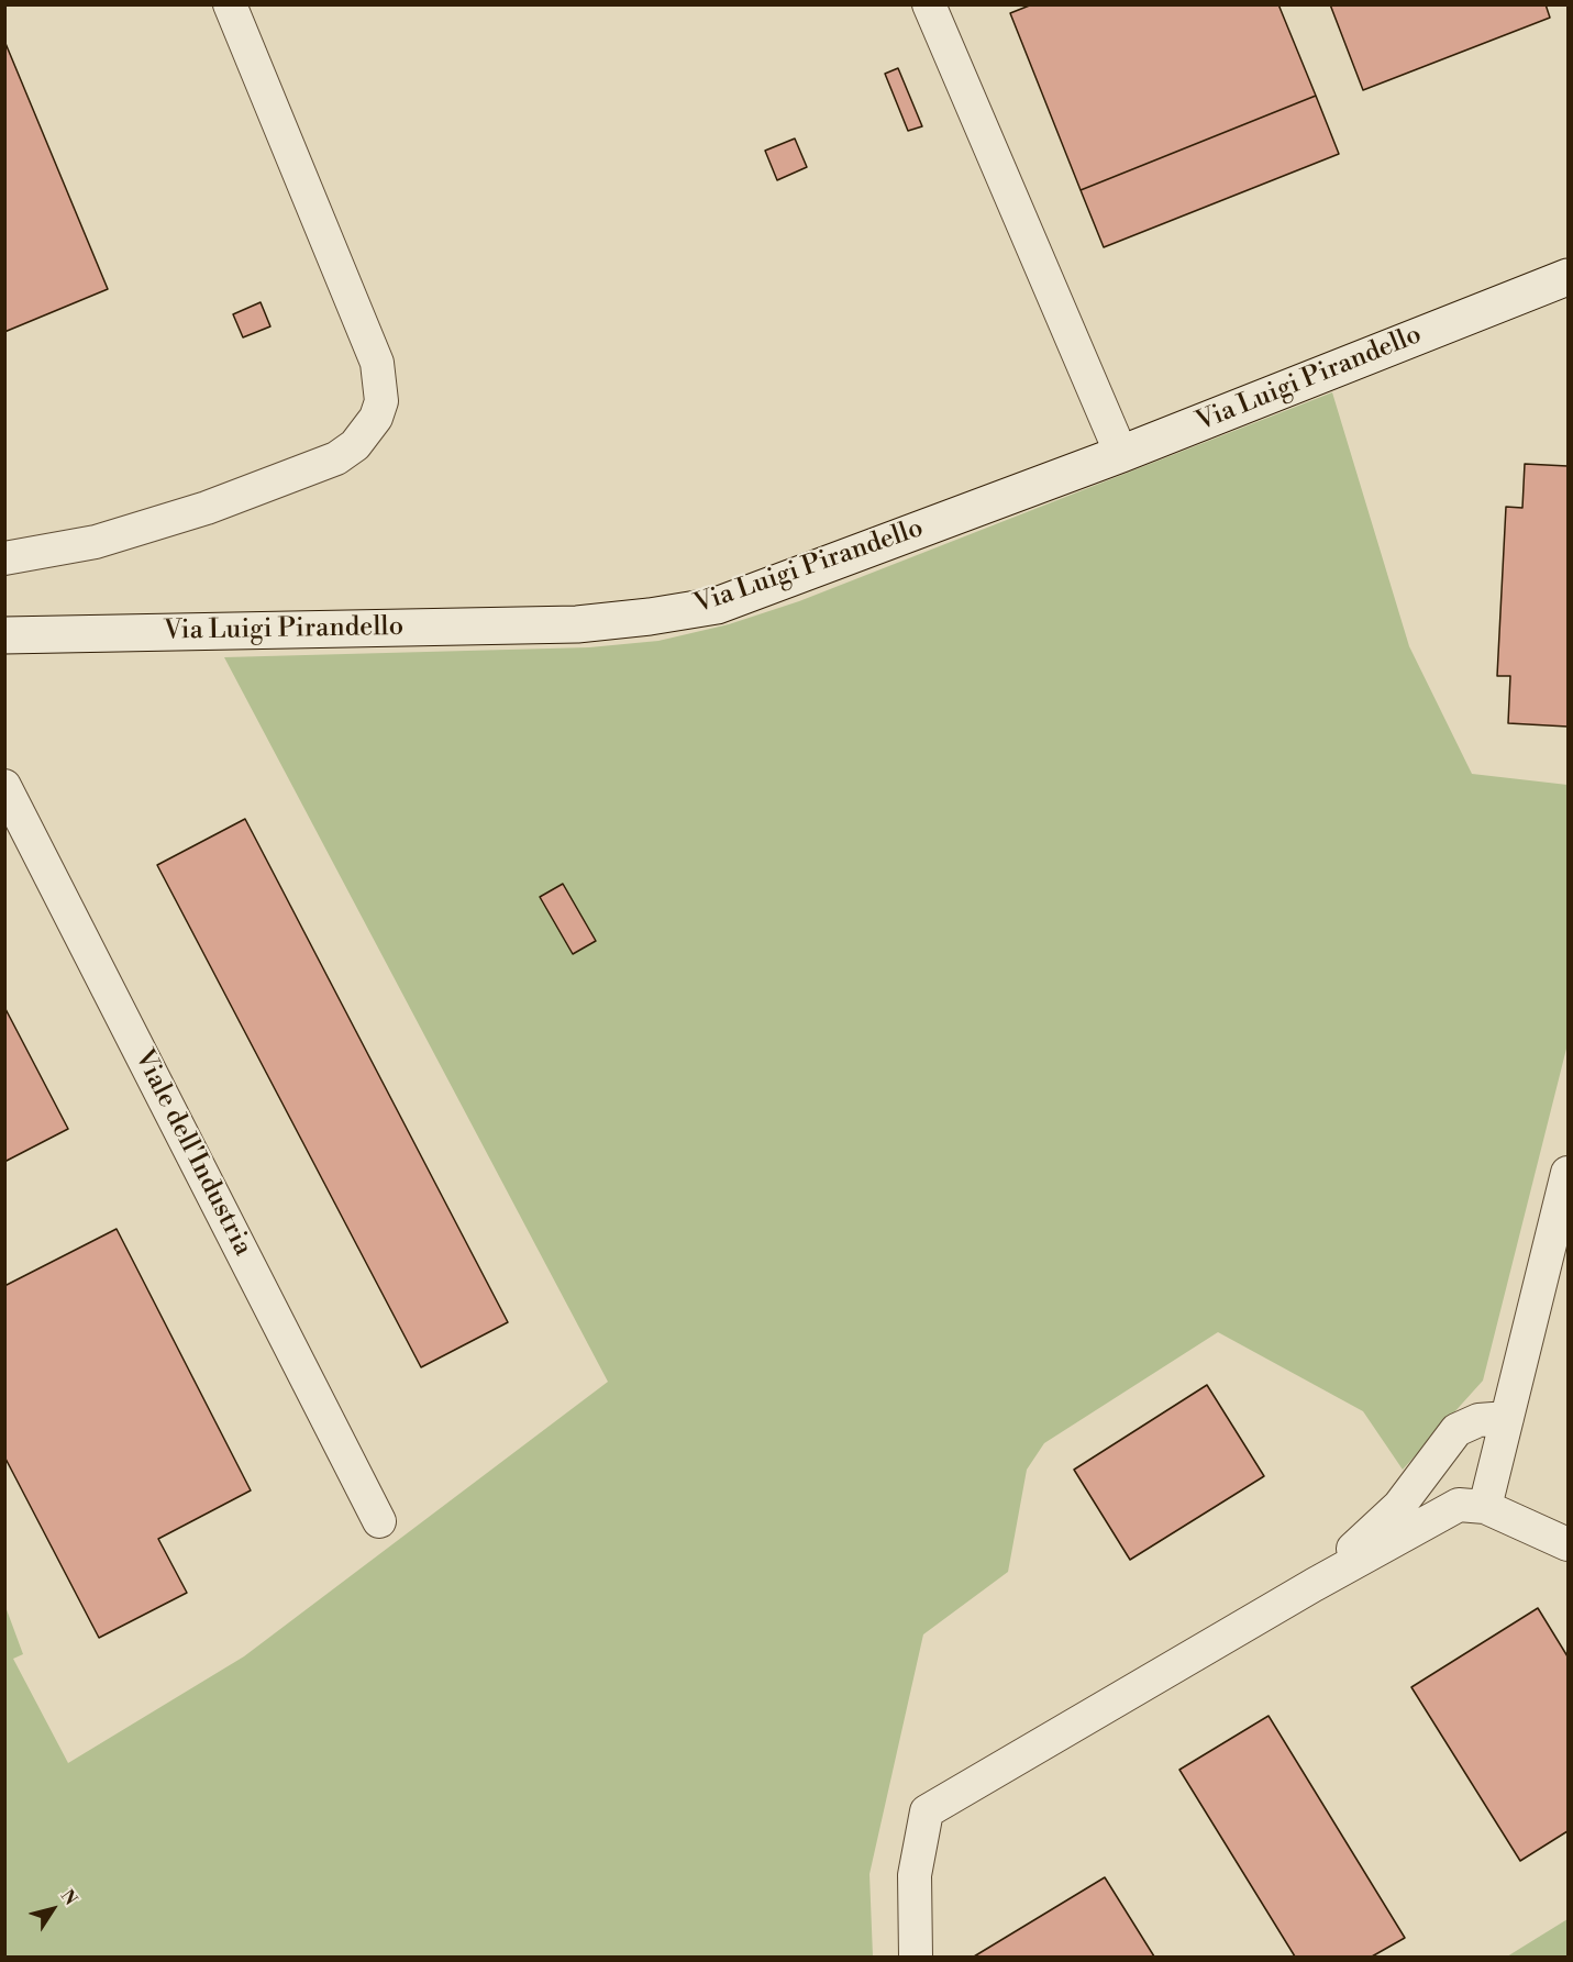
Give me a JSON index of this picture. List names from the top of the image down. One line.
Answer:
{"streets":{"street":["Via Luigi Pirandello","Viale dell'Industria"]},"north":"top right"}
